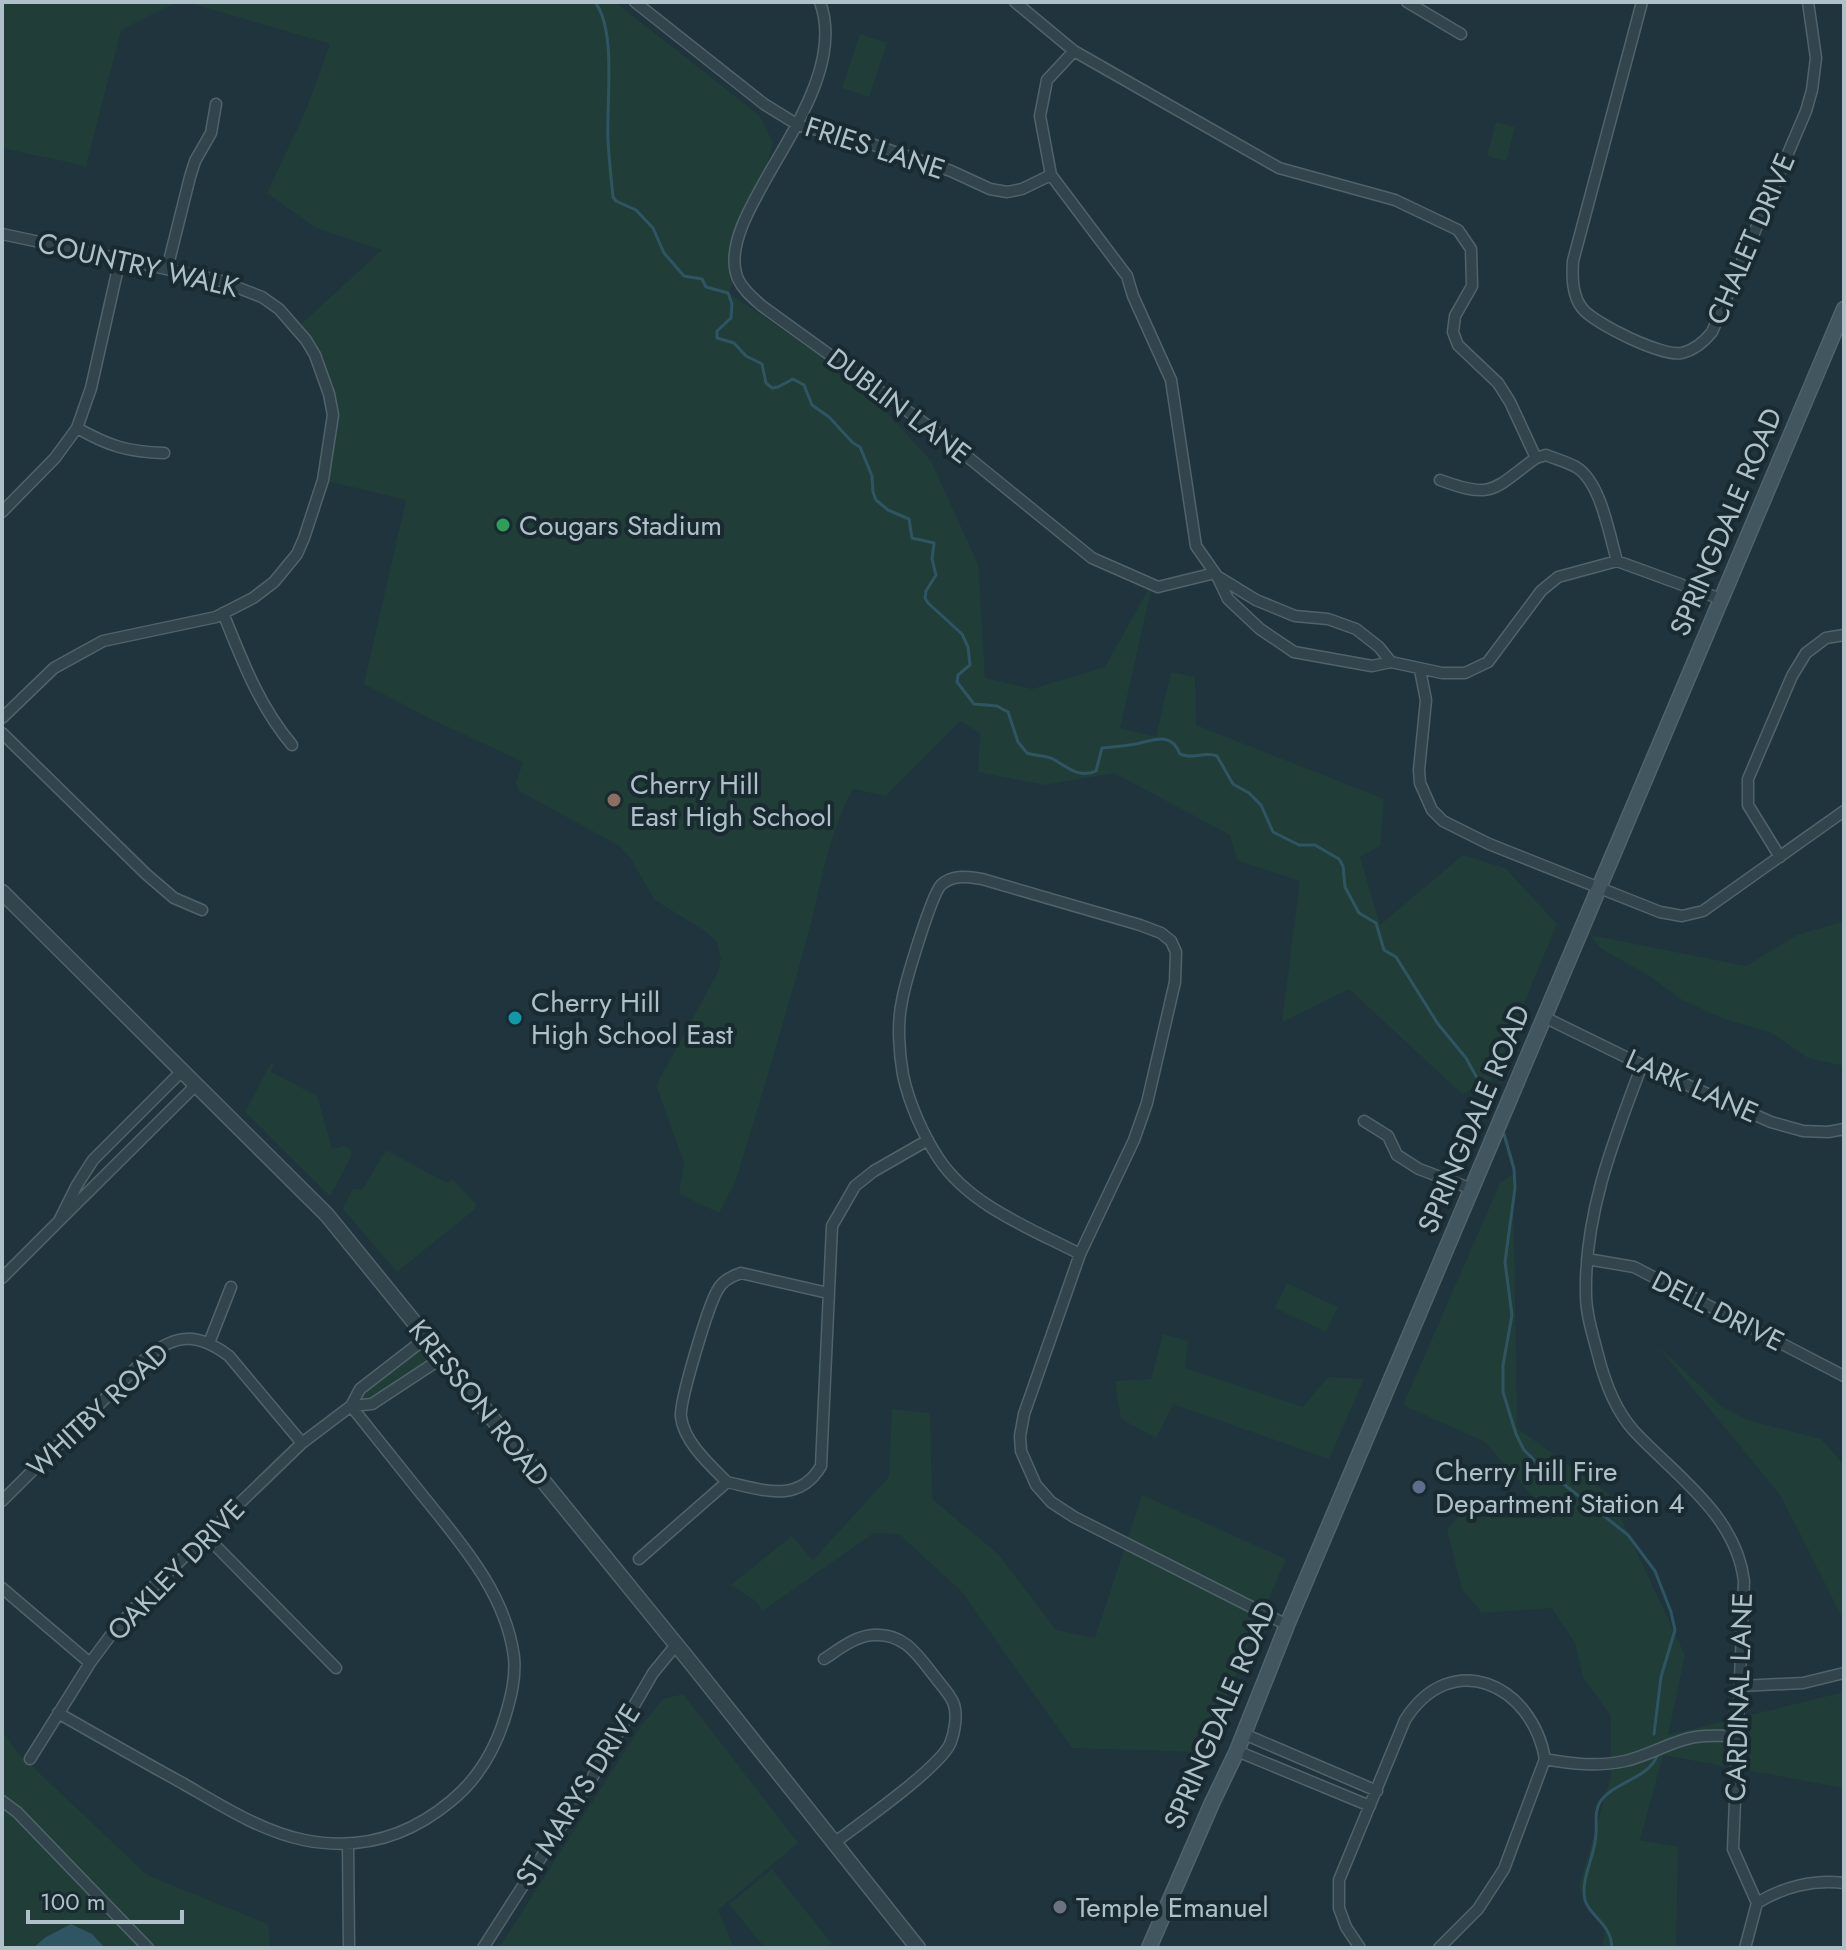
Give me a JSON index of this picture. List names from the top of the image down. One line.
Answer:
{"streets":{"main road":["SPRINGDALE ROAD"],"street":["FRIES LANE","CHALET DRIVE","COUNTRY WALK","DUBLIN LANE","LARK LANE","DELL DRIVE","KRESSON ROAD","WHITBY ROAD","OAKLEY DRIVE","CARDINAL LANE","ST MARYS DRIVE"]},"crossings":[["FRIES LANE","DUBLIN LANE"],["SPRINGDALE ROAD","LARK LANE"],["LARK LANE","CARDINAL LANE"],["DELL DRIVE","CARDINAL LANE"],["KRESSON ROAD","ST MARYS DRIVE"],["WHITBY ROAD","OAKLEY DRIVE"]],"places":["Cougars Stadium","Cherry Hill East High School","Cherry Hill High School East","Cherry Hill Fire Department Station 4","Temple Emanuel"],"scale_bar":"100 m"}
